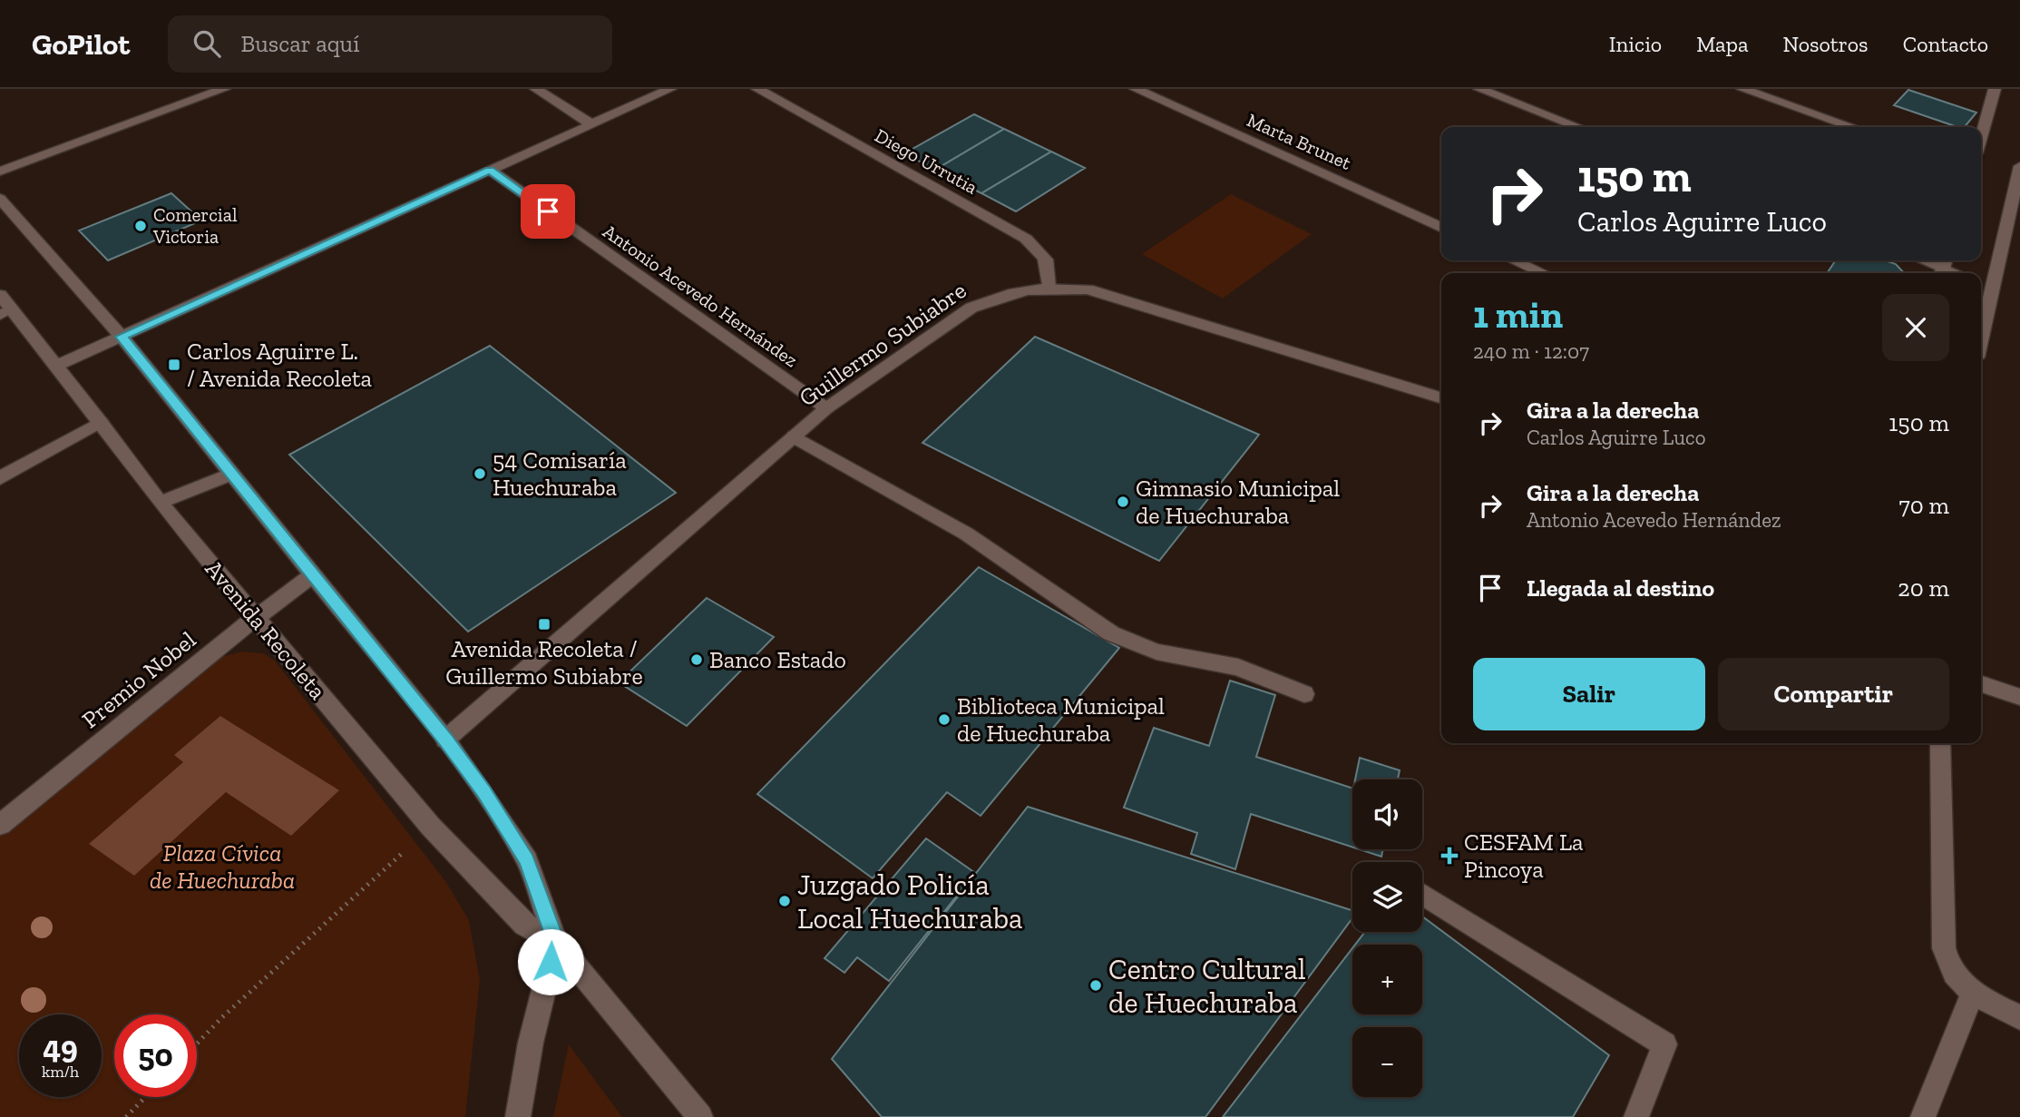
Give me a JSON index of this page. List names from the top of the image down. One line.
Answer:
{"streets":{"street":["Marta Brunet","Diego Urrutia","Antonio Acevedo Hernández","Guillermo Subiabre","Avenida Recoleta","Premio Nobel"]},"crossings":[["Diego Urrutia","Guillermo Subiabre"],["Antonio Acevedo Hernández","Guillermo Subiabre"],["Guillermo Subiabre","Avenida Recoleta"],["Avenida Recoleta","Premio Nobel"]],"parks":["Plaza Cívica de Huechuraba"],"places":{"other":["Comercial Victoria","54 Comisaría Huechuraba","Gimnasio Municipal de Huechuraba","Banco Estado","Biblioteca Municipal de Huechuraba","Juzgado Policía Local Huechuraba","Centro Cultural de Huechuraba"],"transit":["Carlos Aguirre L. / Avenida Recoleta","Avenida Recoleta / Guillermo Subiabre"],"health":["CESFAM La Pincoya"]},"page":{"header":"GoPilot","search":"Buscar aquí","nav":["Inicio","Mapa","Nosotros","Contacto"],"turn":["150 m","Carlos Aguirre Luco"],"heading":["1 min","240 m · 12:07"],"list":[{"name":"Gira a la derecha","note":"Carlos Aguirre Luco","value":"150 m"},{"name":"Gira a la derecha","note":"Antonio Acevedo Hernández","value":"70 m"},{"name":"Llegada al destino","value":"20 m"}],"buttons":["Salir","Compartir"],"map_buttons":["+","−"],"speed":"49 km/h","limit":"50"}}
